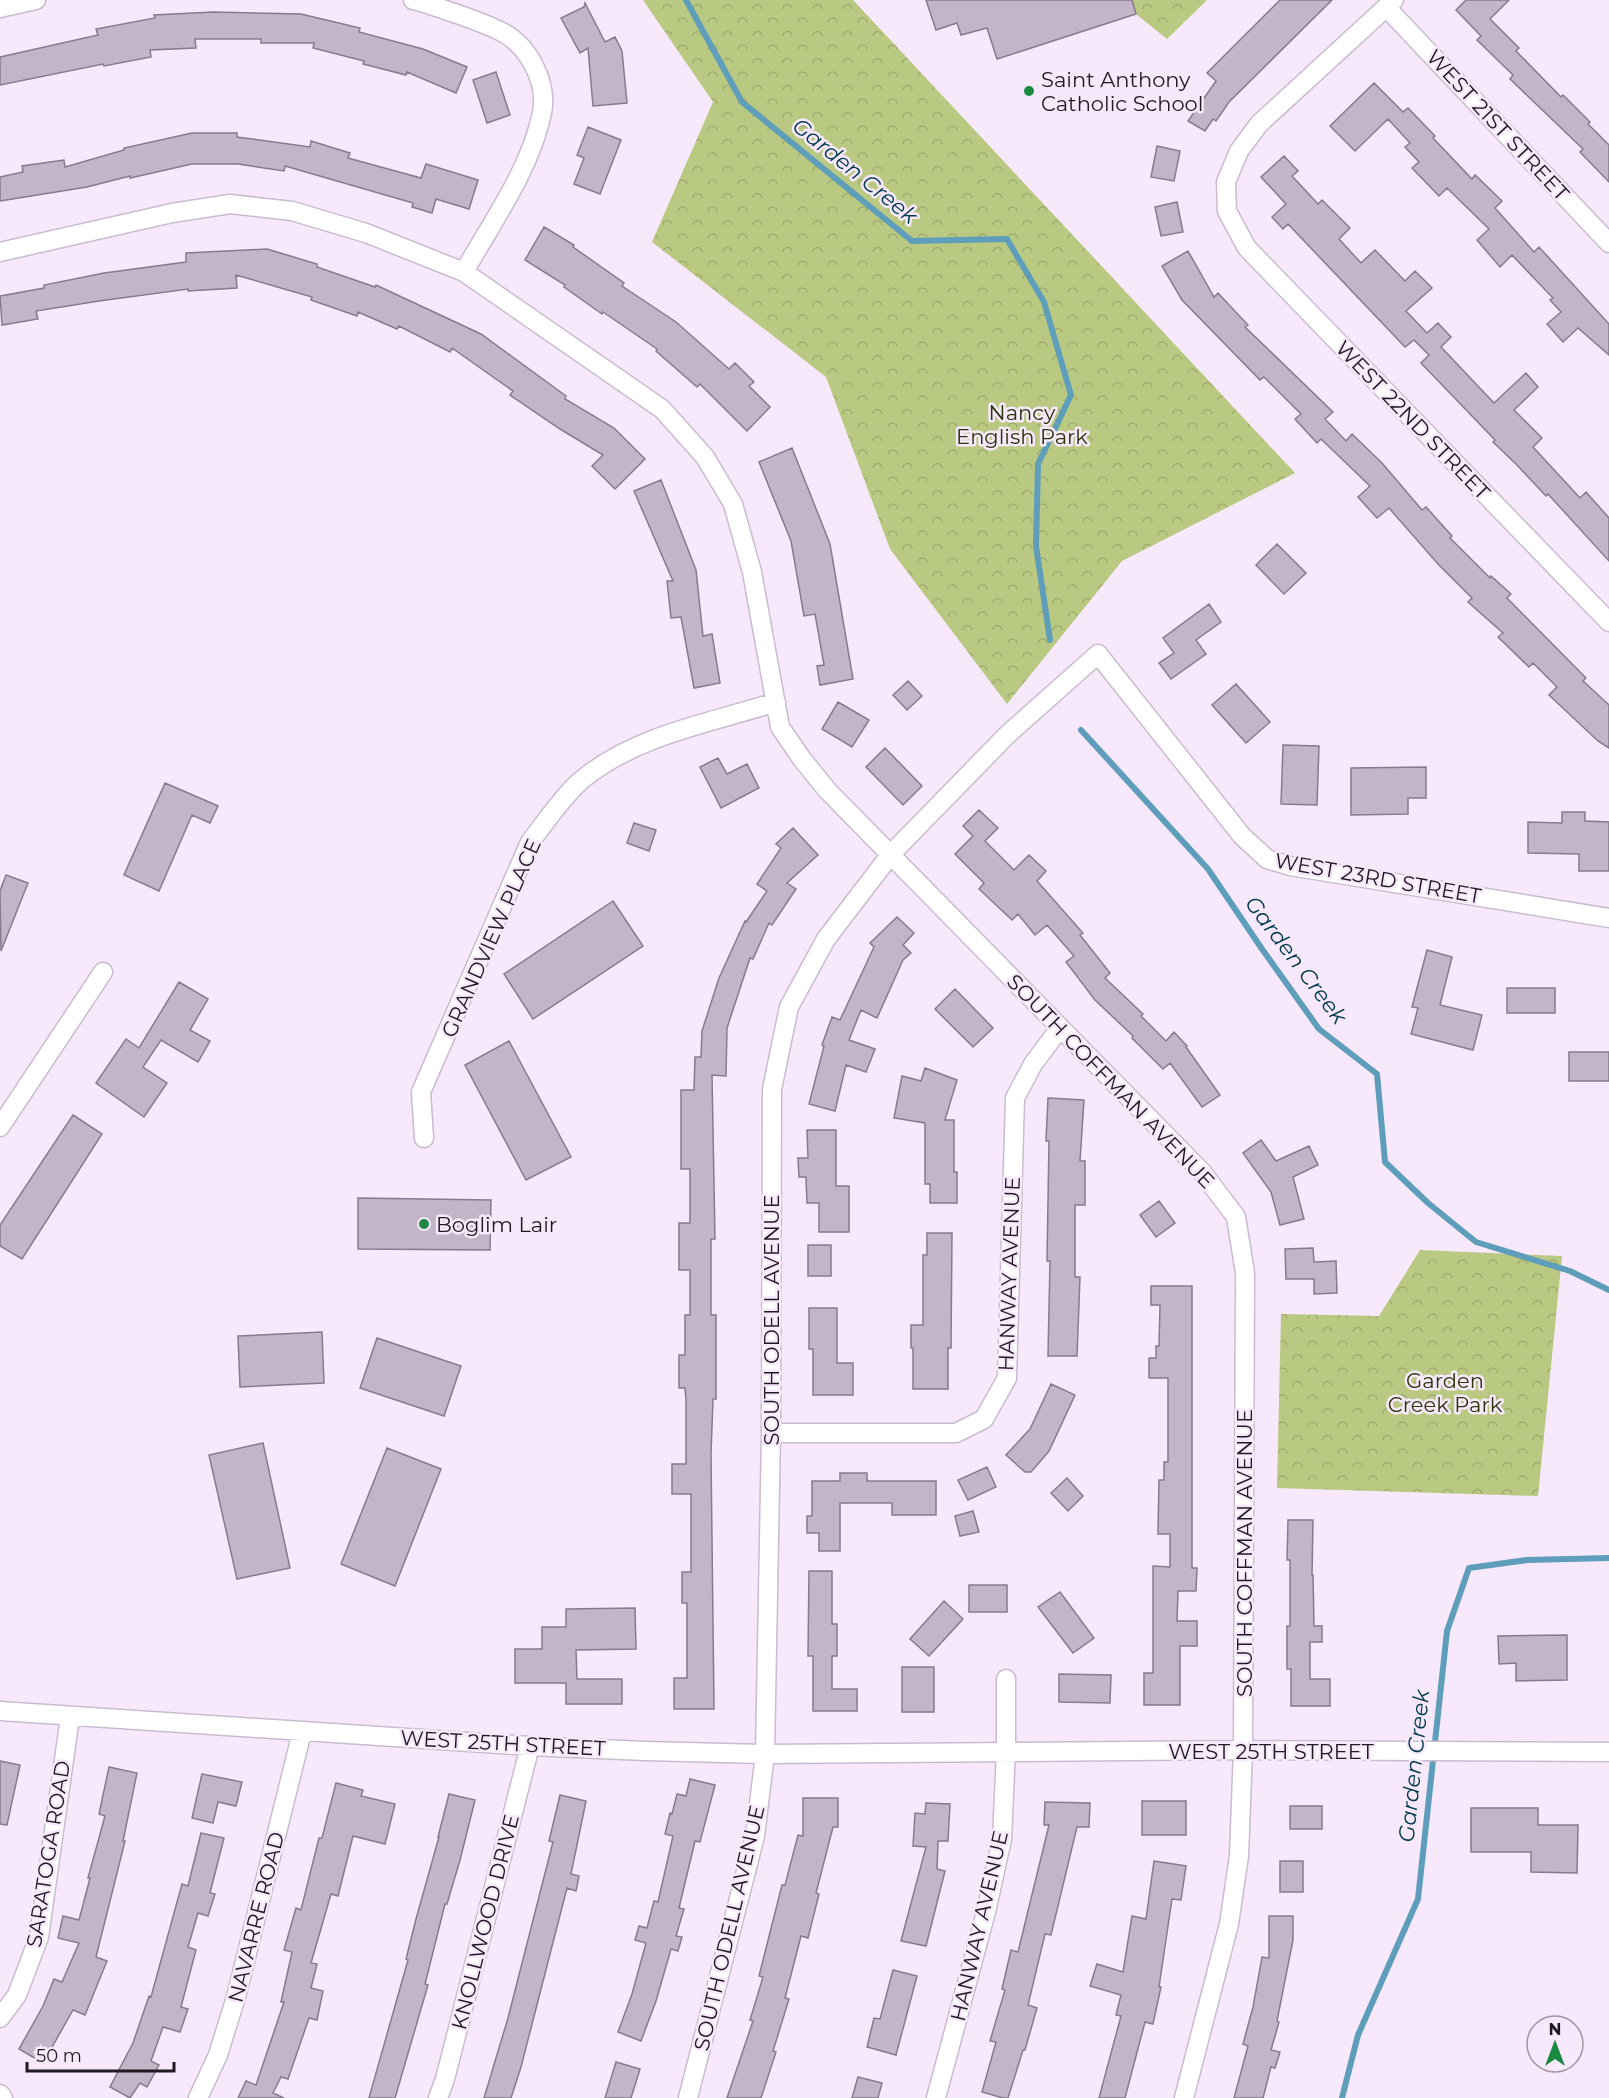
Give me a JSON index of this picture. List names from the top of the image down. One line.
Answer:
{"streets":{"street":["WEST 21ST STREET","WEST 22ND STREET","WEST 23RD STREET","GRANDVIEW PLACE","SOUTH COFFMAN AVENUE","HANWAY AVENUE","SOUTH ODELL AVENUE","WEST 25TH STREET","SARATOGA ROAD","NAVARRE ROAD","KNOLLWOOD DRIVE"]},"crossings":[["WEST 21ST STREET","WEST 22ND STREET"],["WEST 23RD STREET","SOUTH ODELL AVENUE"],["GRANDVIEW PLACE","SOUTH COFFMAN AVENUE"],["SOUTH COFFMAN AVENUE","HANWAY AVENUE"],["SOUTH COFFMAN AVENUE","SOUTH ODELL AVENUE"],["SOUTH COFFMAN AVENUE","WEST 25TH STREET"],["HANWAY AVENUE","SOUTH ODELL AVENUE"],["HANWAY AVENUE","WEST 25TH STREET"],["SOUTH ODELL AVENUE","WEST 25TH STREET"],["WEST 25TH STREET","SARATOGA ROAD"],["WEST 25TH STREET","NAVARRE ROAD"],["WEST 25TH STREET","KNOLLWOOD DRIVE"]],"water":["Garden Creek"],"parks":["Nancy English Park","Garden Creek Park"],"places":["Saint Anthony Catholic School","Boglim Lair"],"scale_bar":"50 m","north":"top"}
